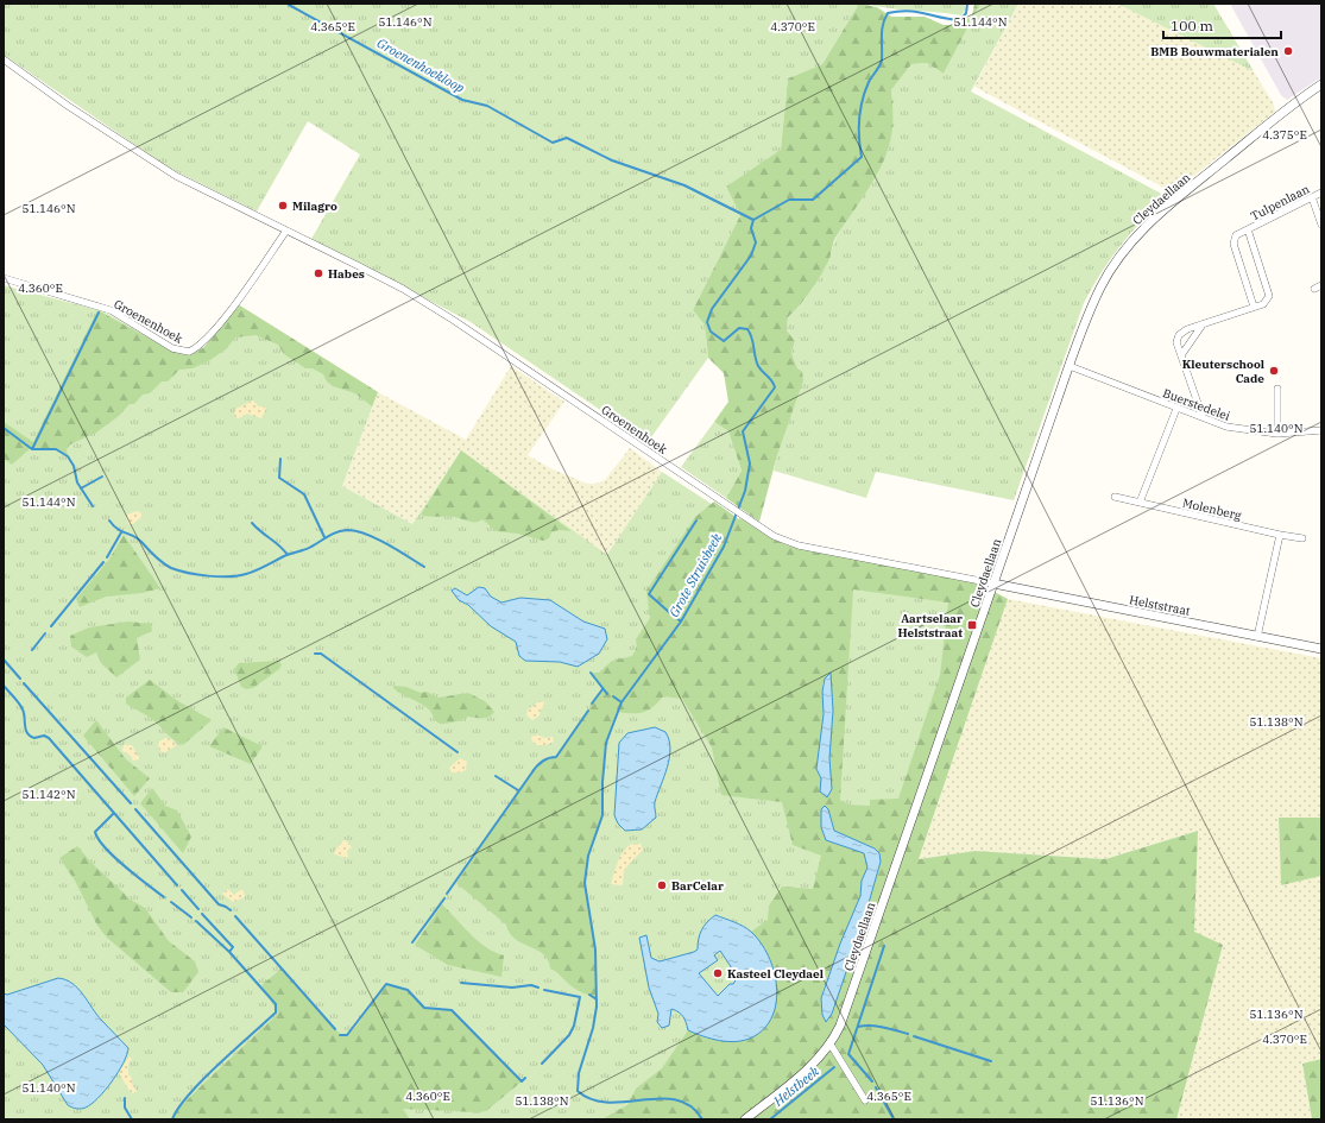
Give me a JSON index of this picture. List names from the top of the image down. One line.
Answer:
{"streets":{"street":["Cleydaellaan","Tulpenlaan","Groenenhoek","Buerstedelei","Molenberg","Helststraat"]},"crossings":[["Cleydaellaan","Groenenhoek"],["Cleydaellaan","Buerstedelei"],["Cleydaellaan","Helststraat"],["Groenenhoek","Helststraat"]],"water":["Groenenhoekloop","Grote Struisbeek","Helstbeek"],"places":{"other":["BMB Bouwmaterialen","Milagro","Habes","Kleuterschool Cade","BarCelar","Kasteel Cleydael"],"transit":["Aartselaar Helststraat"]},"scale_bar":"100 m","coordinates":["51.144°N","51.146°N","4.365°E","4.370°E","4.375°E","4.360°E","51.140°N","51.138°N","51.142°N","51.136°N"]}
